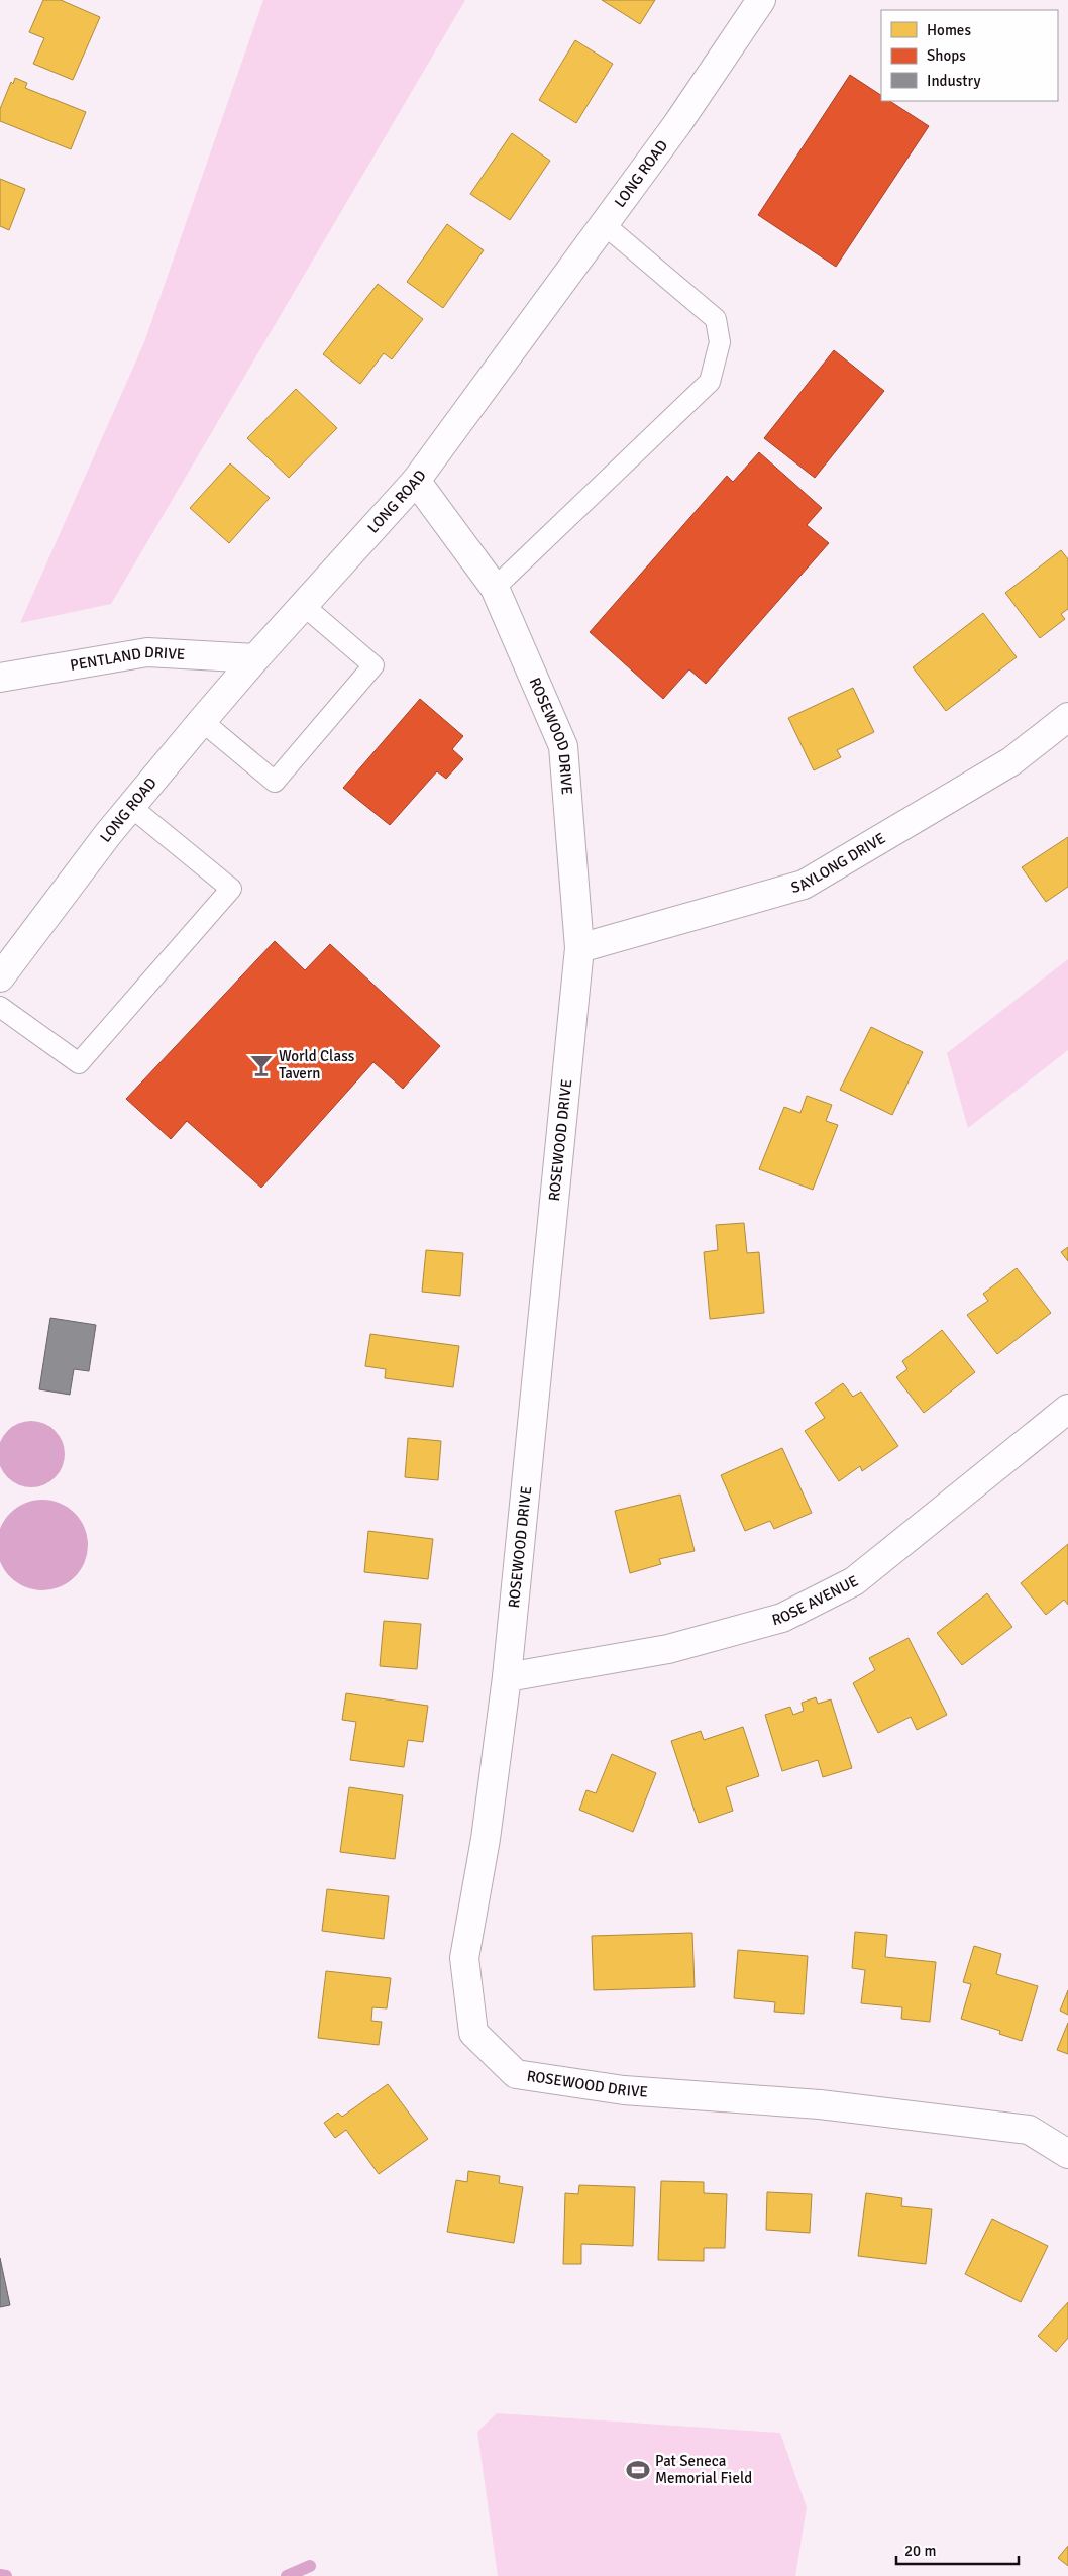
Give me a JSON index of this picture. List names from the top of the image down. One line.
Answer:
{"streets":{"street":["LONG ROAD","PENTLAND DRIVE","ROSEWOOD DRIVE","SAYLONG DRIVE","ROSE AVENUE"]},"crossings":[["LONG ROAD","PENTLAND DRIVE"],["LONG ROAD","ROSEWOOD DRIVE"],["ROSEWOOD DRIVE","SAYLONG DRIVE"],["ROSEWOOD DRIVE","ROSE AVENUE"]],"places":{"bar":["World Class Tavern"],"sports":["Pat Seneca Memorial Field"]},"legend":["Homes","Shops","Industry"],"scale_bar":"20 m"}
